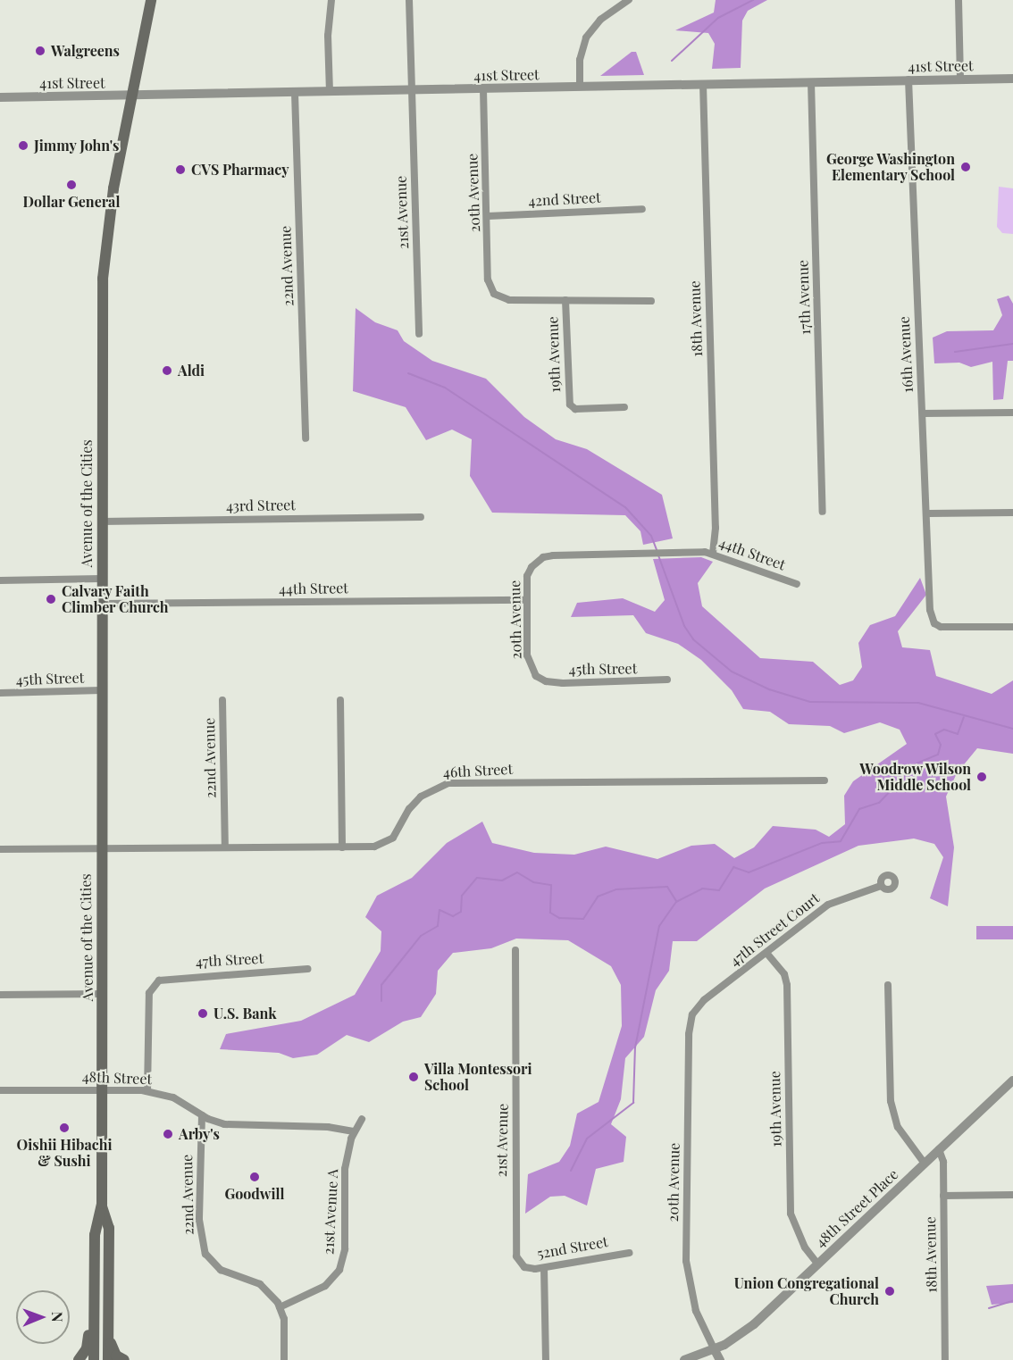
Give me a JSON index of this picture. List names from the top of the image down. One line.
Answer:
{"streets":{"main road":["Avenue of the Cities"],"street":["41st Street","20th Avenue","42nd Street","21st Avenue","22nd Avenue","17th Avenue","18th Avenue","19th Avenue","16th Avenue","43rd Street","44th Street","45th Street","46th Street","47th Street Court","47th Street","48th Street","48th Street Place","21st Avenue A","52nd Street"]},"crossings":[["41st Street","20th Avenue"],["41st Street","21st Avenue"],["41st Street","22nd Avenue"],["41st Street","17th Avenue"],["41st Street","18th Avenue"],["41st Street","16th Avenue"],["41st Street","Avenue of the Cities"],["20th Avenue","42nd Street"],["20th Avenue","19th Avenue"],["20th Avenue","44th Street"],["20th Avenue","45th Street"],["20th Avenue","47th Street Court"],["20th Avenue","48th Street Place"],["21st Avenue","52nd Street"],["22nd Avenue","46th Street"],["22nd Avenue","48th Street"],["22nd Avenue","21st Avenue A"],["18th Avenue","44th Street"],["18th Avenue","48th Street Place"],["19th Avenue","47th Street Court"],["19th Avenue","48th Street Place"],["Avenue of the Cities","43rd Street"],["Avenue of the Cities","44th Street"],["Avenue of the Cities","45th Street"],["Avenue of the Cities","46th Street"],["Avenue of the Cities","48th Street"],["47th Street","48th Street"],["48th Street","21st Avenue A"]],"places":["Walgreens","Jimmy John's","George Washington Elementary School","CVS Pharmacy","Dollar General","Aldi","Calvary Faith Climber Church","Woodrow Wilson Middle School","U.S. Bank","Villa Montessori School","Oishii Hibachi & Sushi","Arby's","Goodwill","Union Congregational Church"],"north":"right"}
